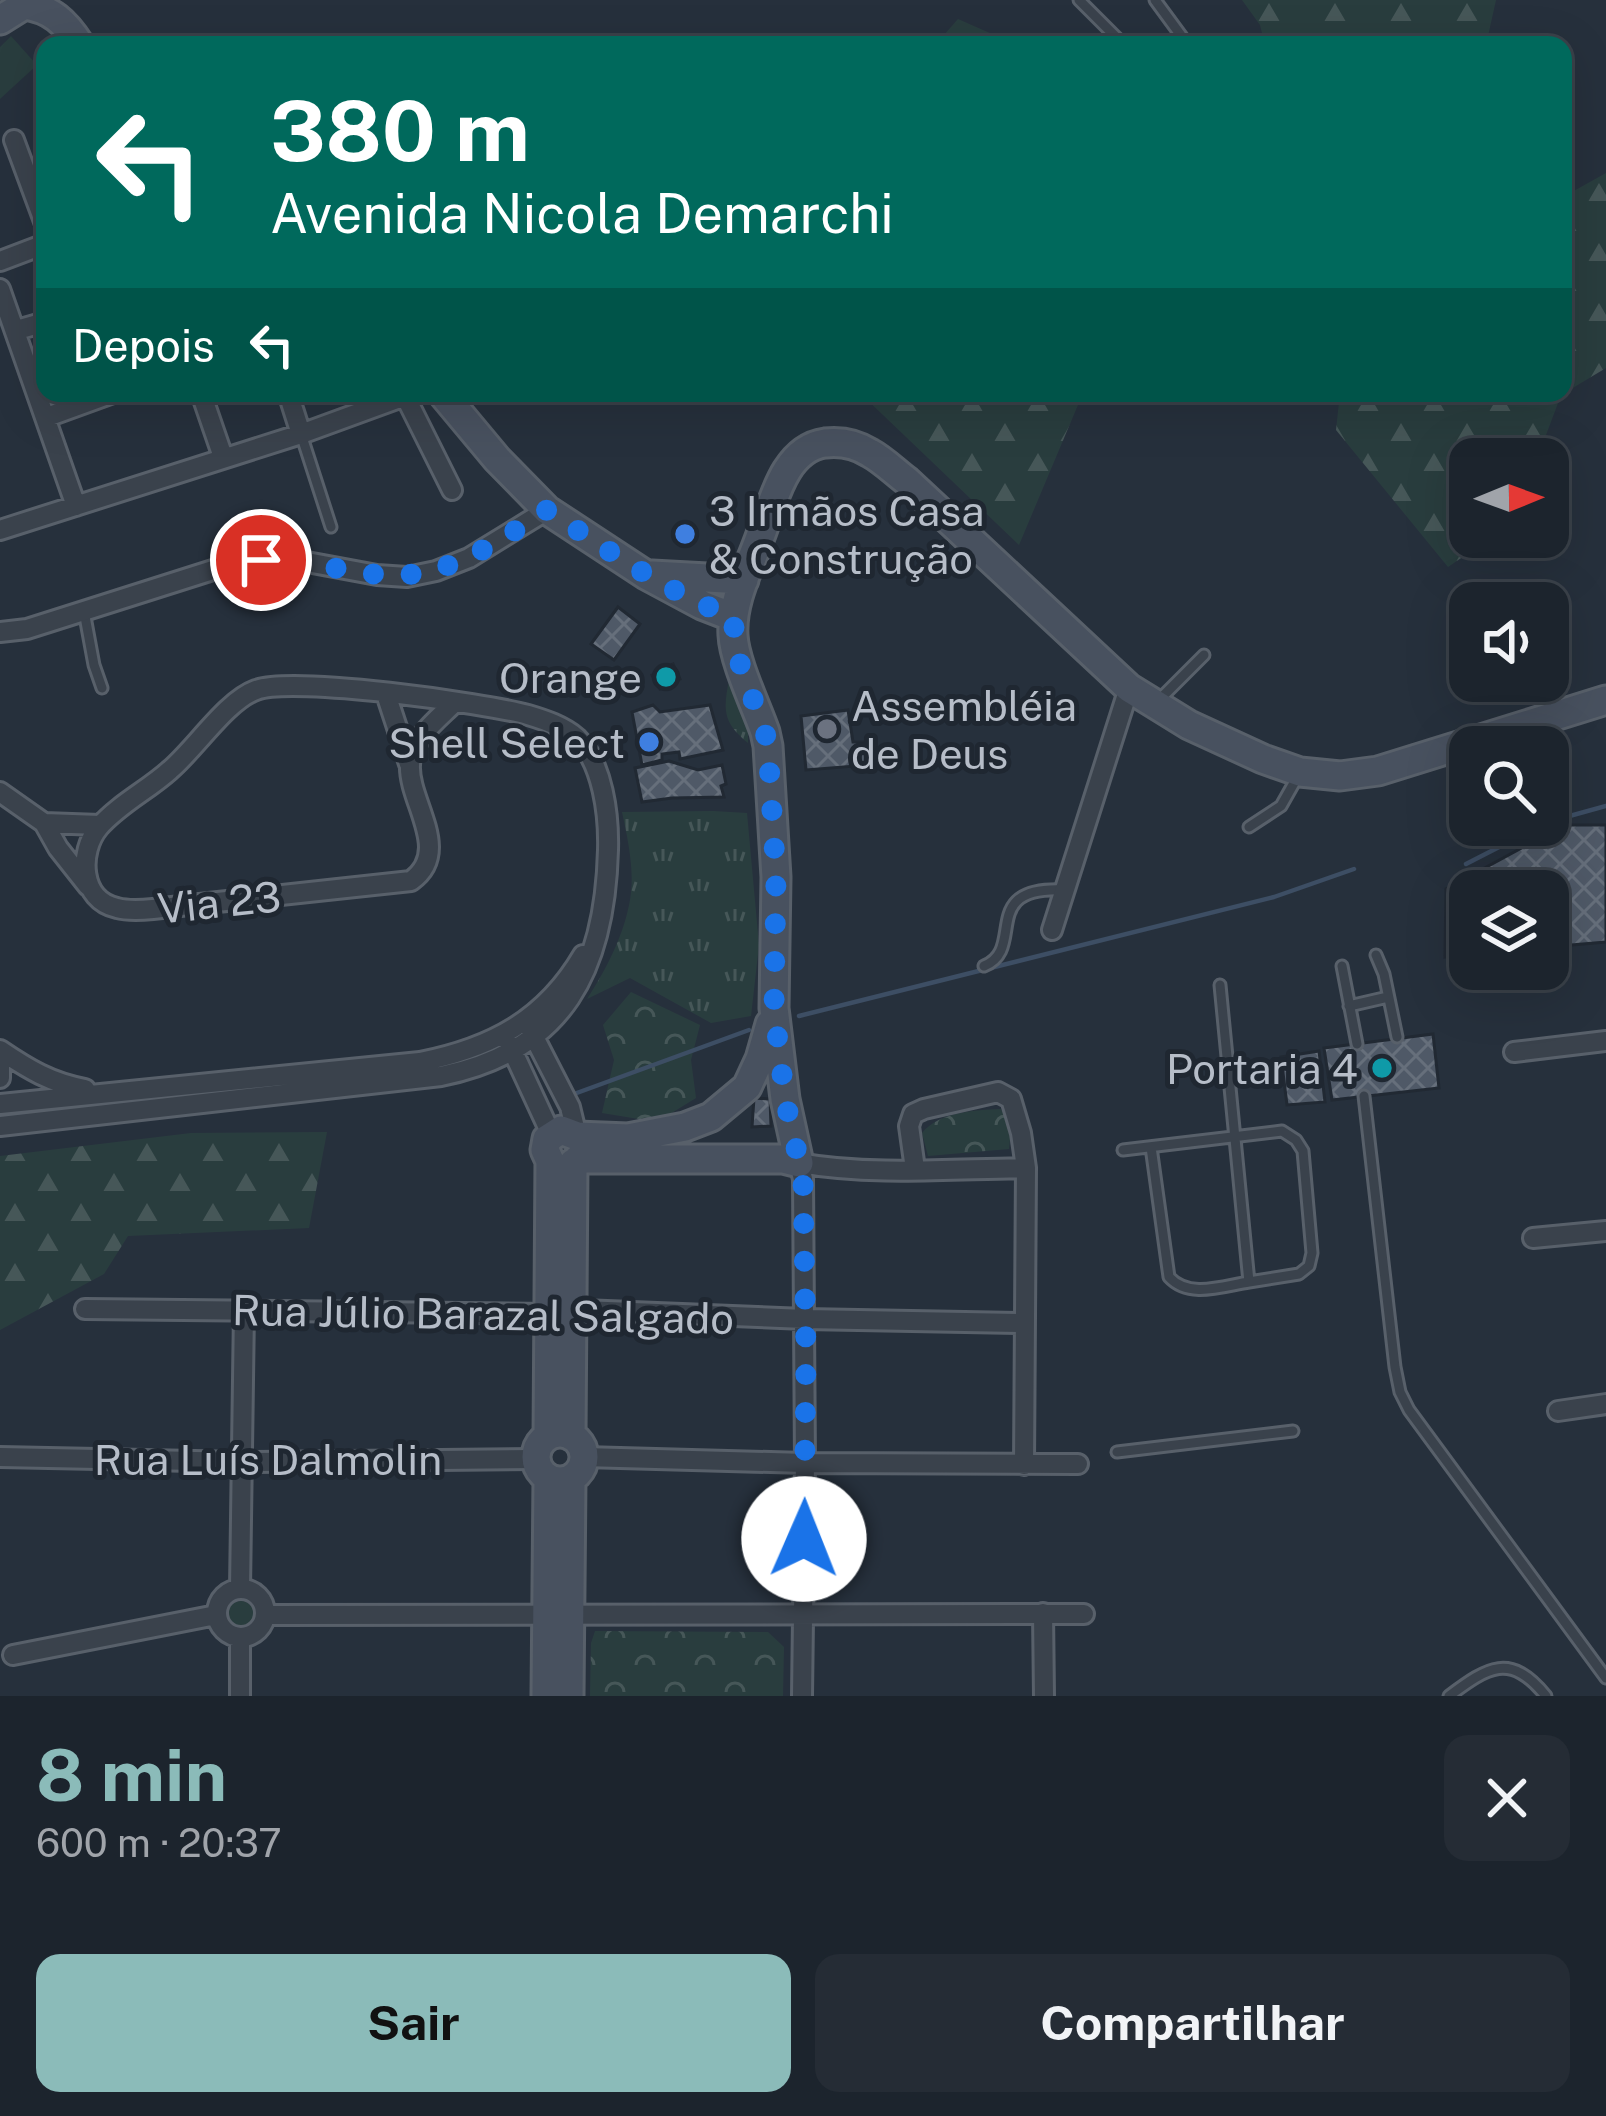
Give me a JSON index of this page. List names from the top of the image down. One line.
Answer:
{"streets":{"street":["Via 23","Rua Júlio Barazal Salgado","Rua Luís Dalmolin"]},"places":["3 Irmãos Casa & Construção","Orange","Assembléia de Deus","Shell Select","Portaria 4"],"north":"right","page":{"turn":["380 m","Avenida Nicola Demarchi"],"then":"Depois","heading":["8 min","600 m · 20:37"],"buttons":["Sair","Compartilhar"]}}
